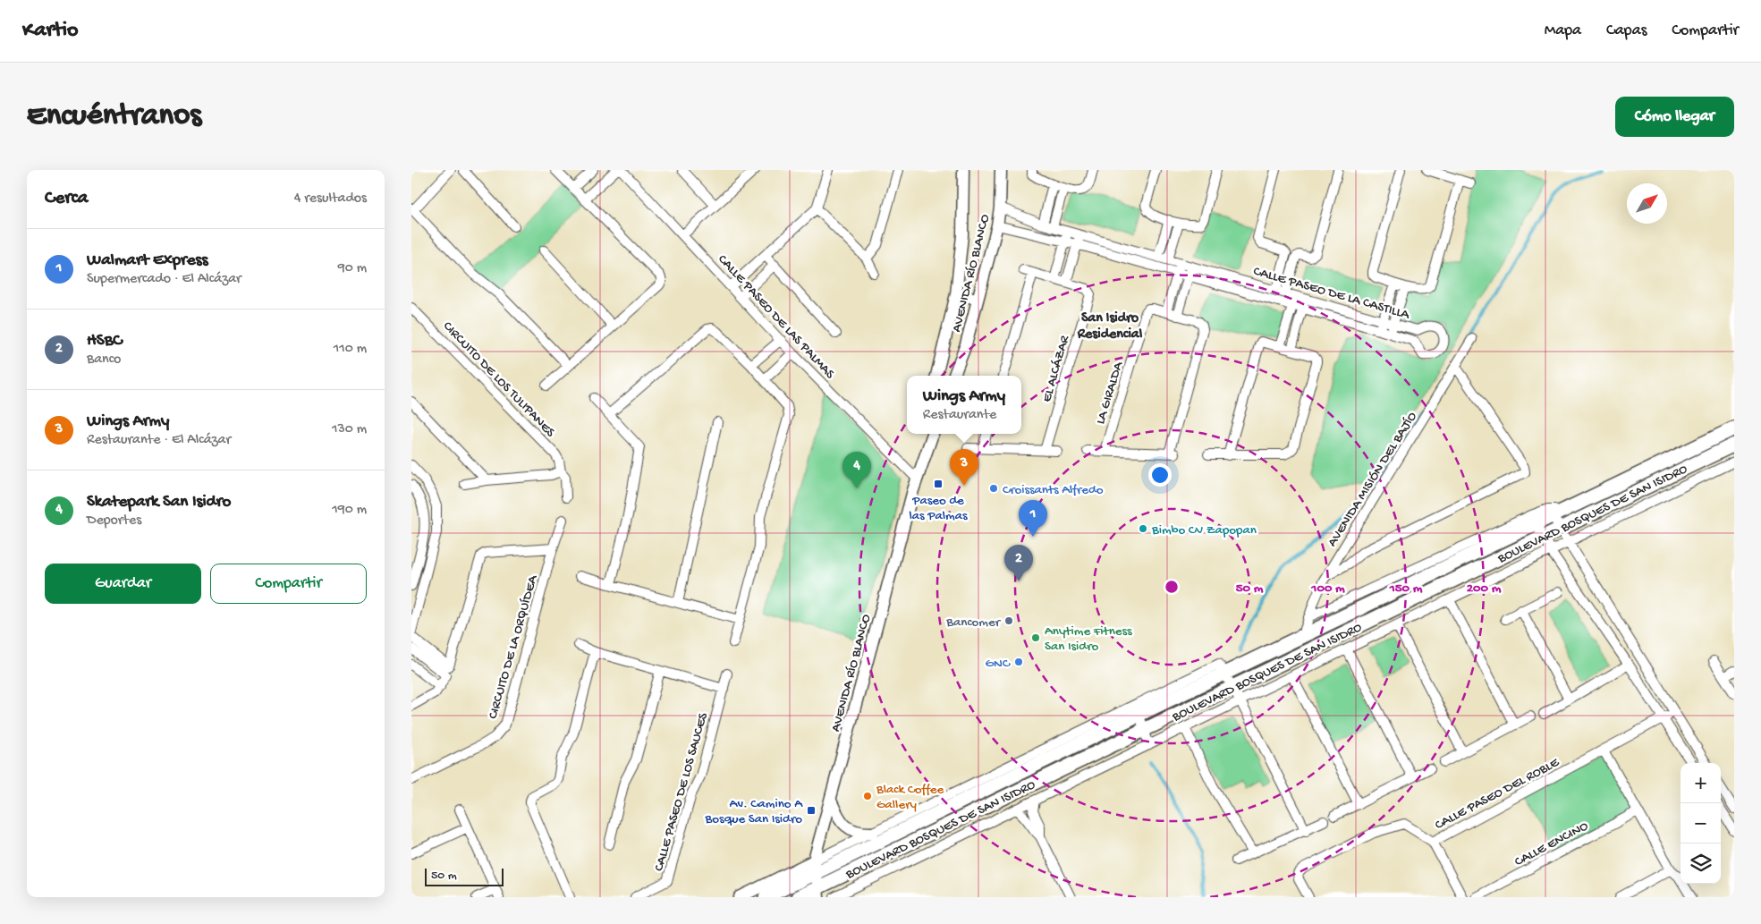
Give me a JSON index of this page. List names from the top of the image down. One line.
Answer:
{"streets":{"main road":["BOULEVARD BOSQUES DE SAN ISIDRO"],"street":["AVENIDA RÍO BLANCO","CALLE PASEO DE LA CASTILLA","CALLE PASEO DE LAS PALMAS","EL ALCÁZAR","CIRCUITO DE LOS TULIPANES","LA GIRALDA","AVENIDA MISIÓN DEL BAJÍO","CIRCUITO DE LA ORQUÍDEA","CALLE PASEO DE LOS SAUCES","CALLE PASEO DEL ROBLE","CALLE ENCINO"]},"crossings":[["AVENIDA RÍO BLANCO","CALLE PASEO DE LA CASTILLA"],["AVENIDA RÍO BLANCO","CALLE PASEO DE LAS PALMAS"],["AVENIDA RÍO BLANCO","BOULEVARD BOSQUES DE SAN ISIDRO"],["AVENIDA MISIÓN DEL BAJÍO","BOULEVARD BOSQUES DE SAN ISIDRO"]],"districts":["San Isidro Residencial"],"places":{"transit":["Paseo de las Palmas","Av. Camino A Bosque San Isidro"],"other":["Croissants Alfredo","Bimbo CV Zapopan","Bancomer","Anytime Fitness San Isidro","GNC","Black Coffee Gallery"]},"scale_bar":"50 m","north":"top right","page":{"header":"Kartio","nav":["Mapa","Capas","Compartir"],"buttons":["Cómo llegar",["Guardar","Compartir"]],"title":"Encuéntranos","heading":["Cerca","4 resultados"],"list":[{"mark":"1","name":"Walmart Express","note":"Supermercado · El Alcázar","value":"90 m"},{"mark":"2","name":"HSBC","note":"Banco","value":"110 m"},{"mark":"3","name":"Wings Army","note":"Restaurante · El Alcázar","value":"130 m"},{"mark":"4","name":"Skatepark San Isidro","note":"Deportes","value":"190 m"}],"popup":["Wings Army","Restaurante"],"pins":["3","4","1","2"],"map_buttons":["+","−"],"scale":"50 m"},"rings":["50 m","100 m","150 m","200 m"]}
